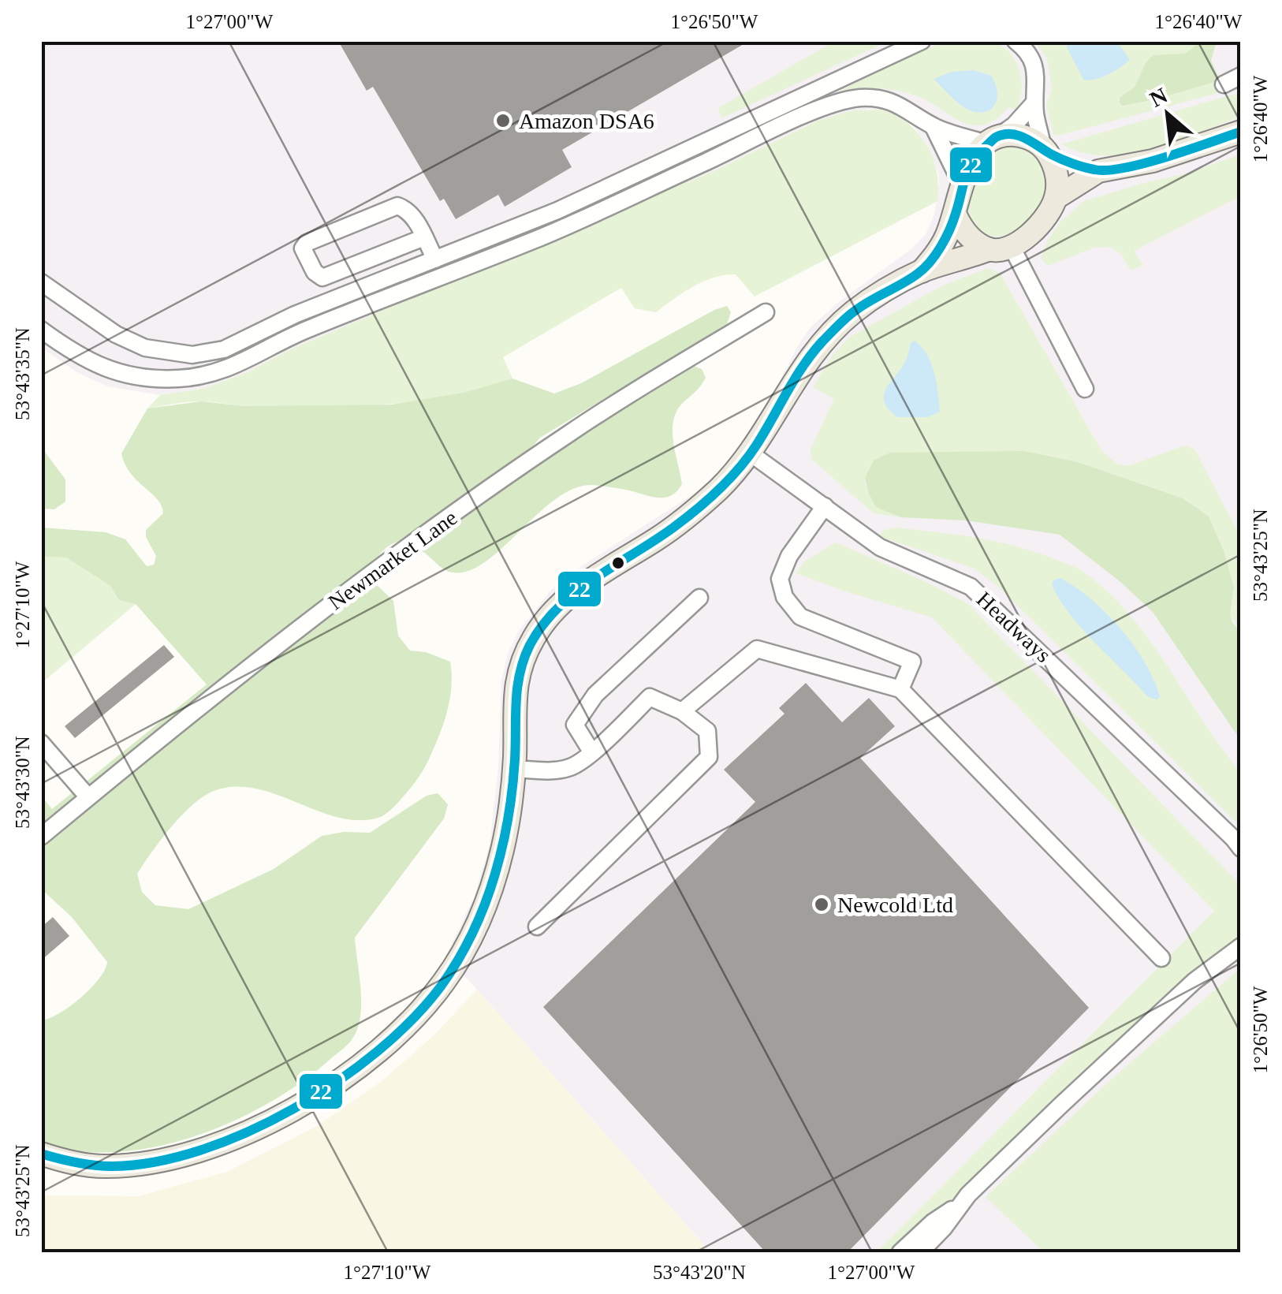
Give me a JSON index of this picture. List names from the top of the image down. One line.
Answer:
{"streets":{"street":["Newmarket Lane","Headways"]},"places":["Amazon DSA6","Newcold Ltd"],"lines":["transit line 22"],"north":"top left","coordinates":["1°27'00\"W","1°26'50\"W","1°26'40\"W","53°43'35\"N","53°43'25\"N","1°27'10\"W","53°43'30\"N","53°43'20\"N"]}
